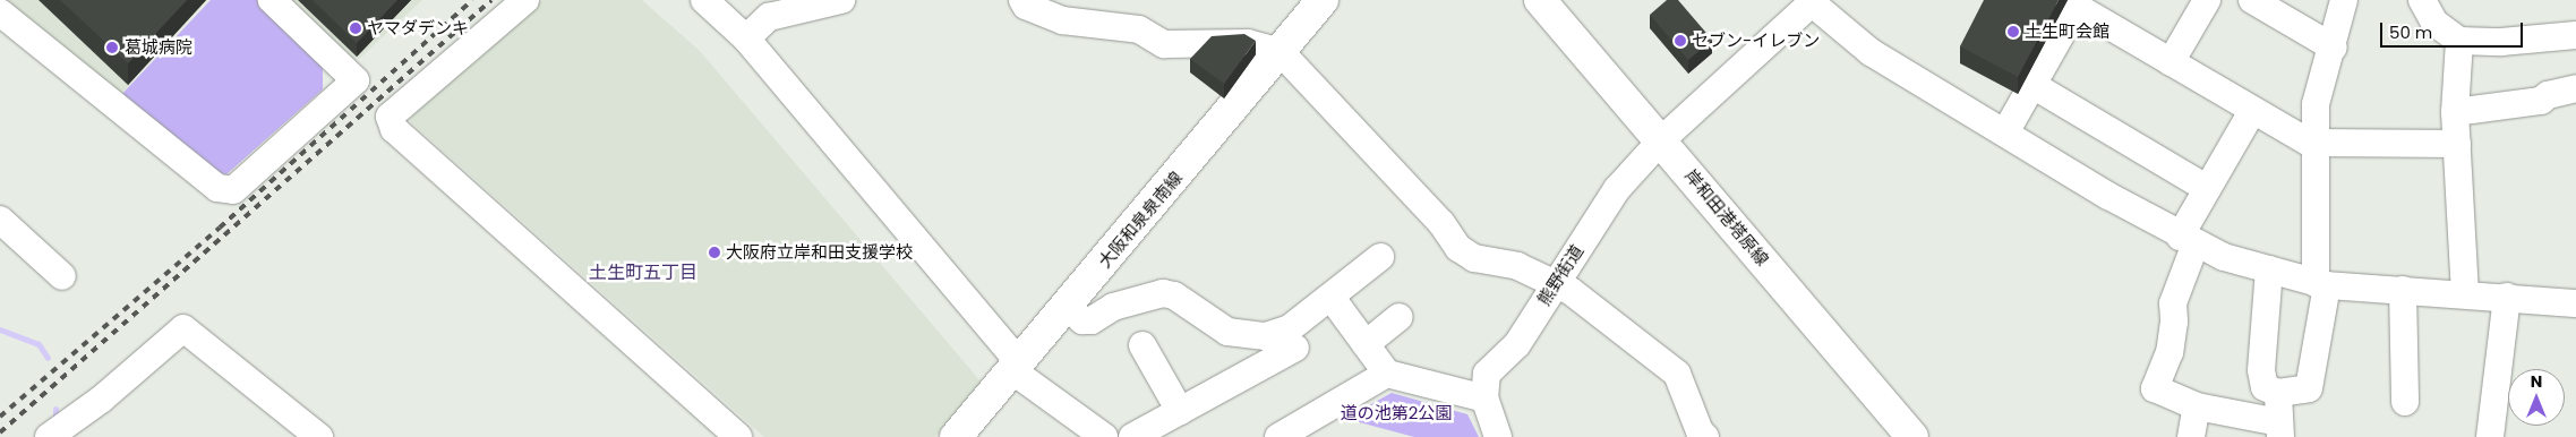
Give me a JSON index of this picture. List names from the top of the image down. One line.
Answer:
{"streets":{"main road":["岸和田港塔原線","大阪和泉泉南線"],"street":["熊野街道"]},"crossings":[["岸和田港塔原線","熊野街道"]],"districts":["土生町五丁目"],"parks":["道の池第2公園"],"places":["ヤマダデンキ","土生町会館","セブン-イレブン","葛城病院","大阪府立岸和田支援学校"],"scale_bar":"50 m","north":"top"}
